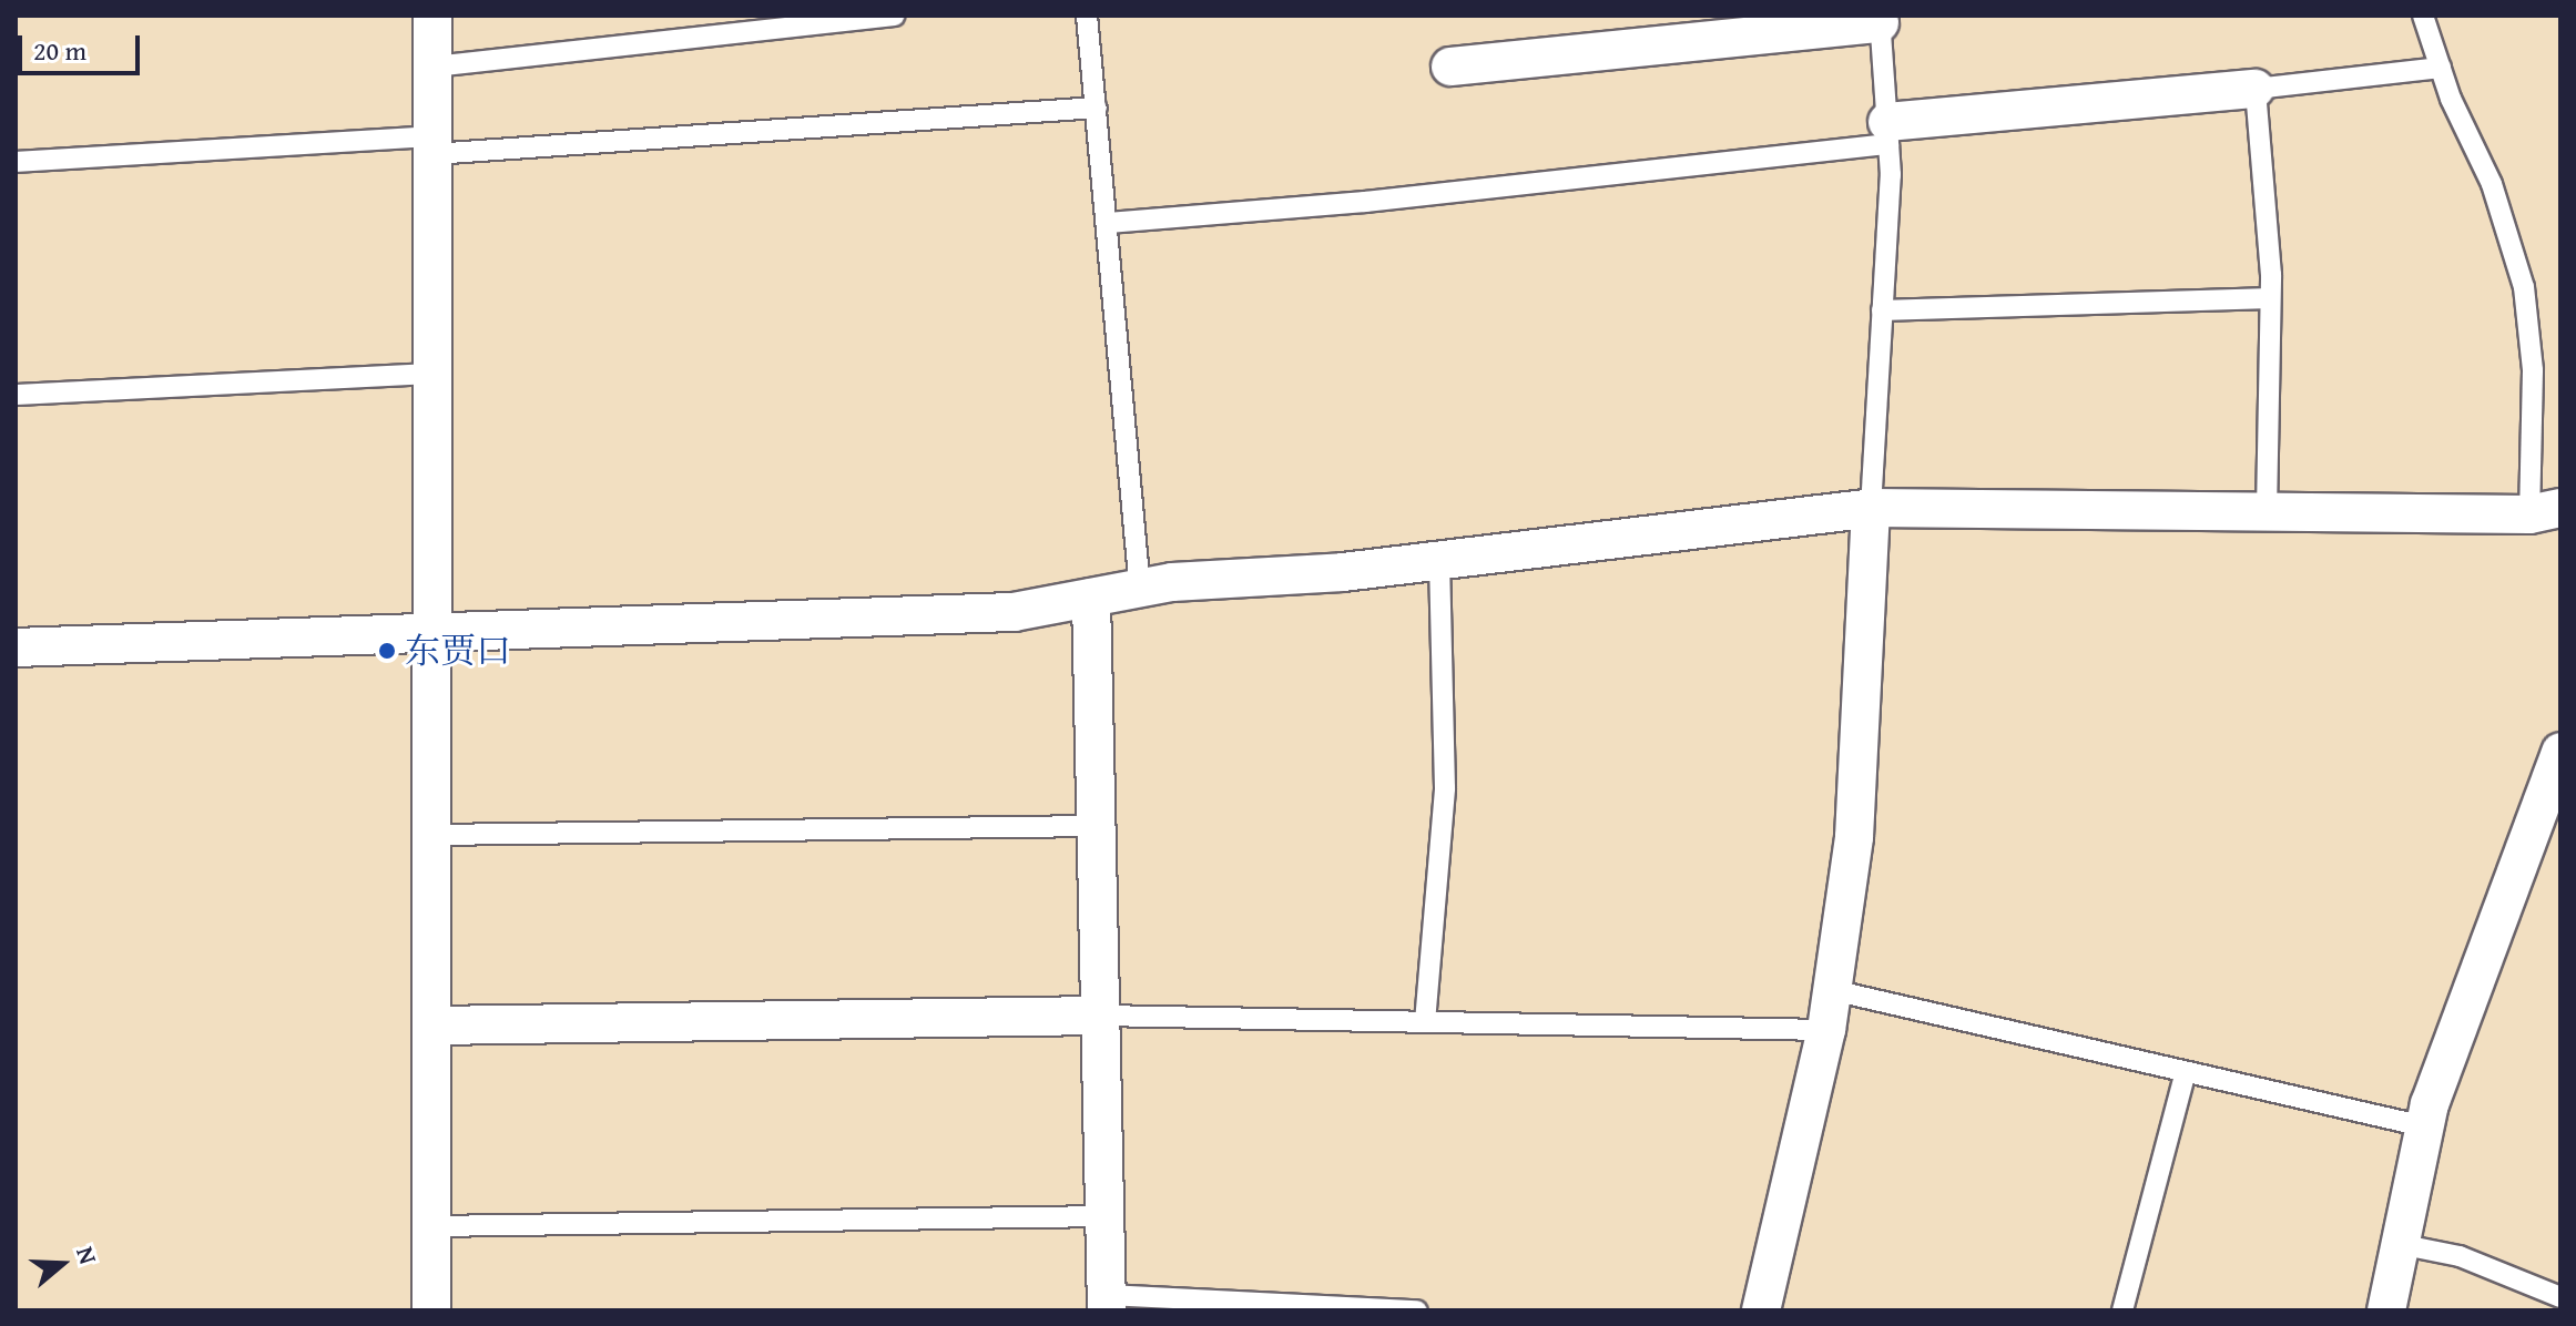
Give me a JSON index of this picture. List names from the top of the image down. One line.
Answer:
{"places":["东贾口"],"scale_bar":"20 m","north":"right"}
